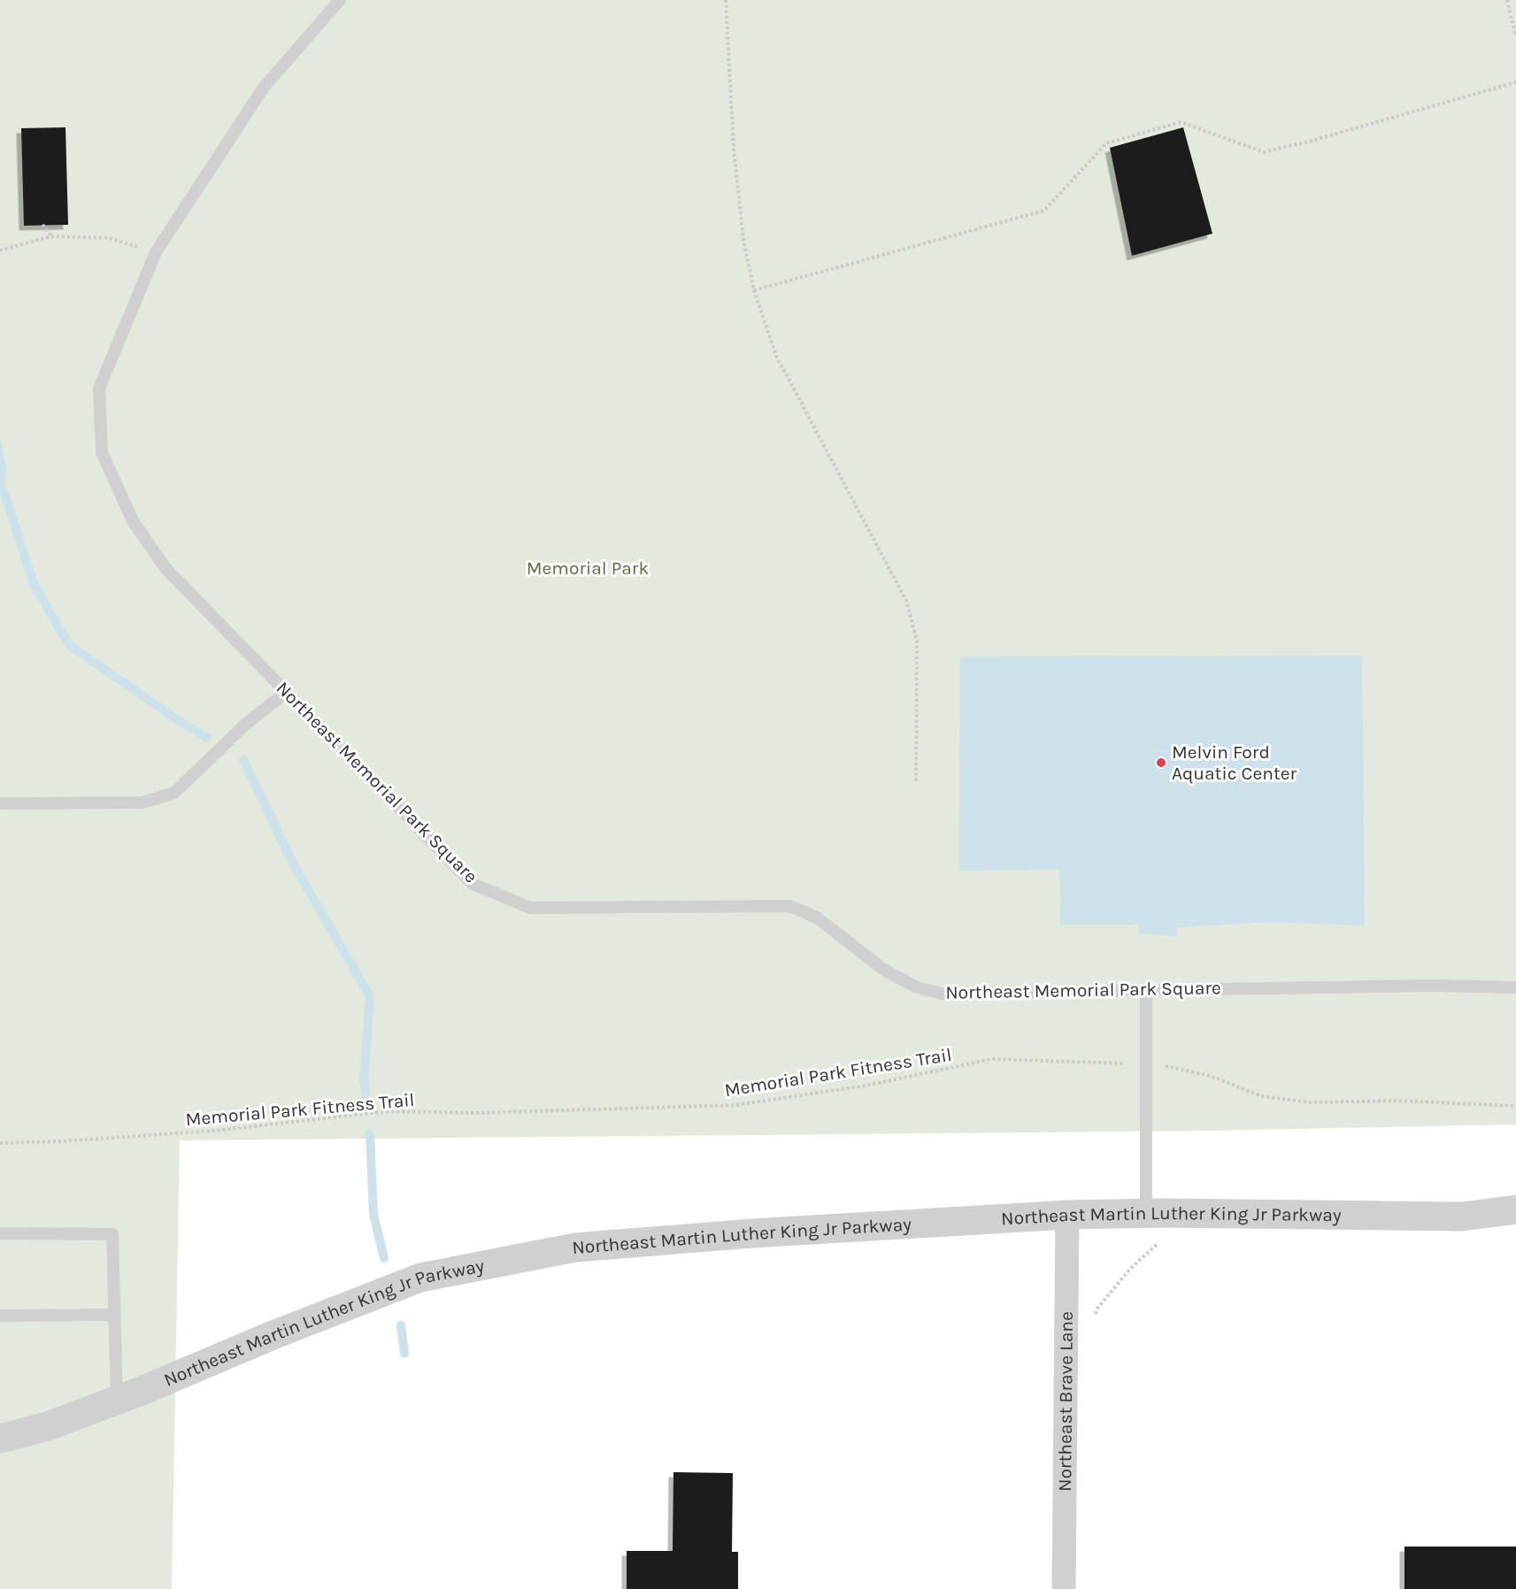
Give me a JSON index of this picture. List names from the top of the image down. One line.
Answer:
{"streets":{"street":["Northeast Martin Luther King Jr Parkway","Northeast Brave Lane"],"lane":["Northeast Memorial Park Square"],"path":["Memorial Park Fitness Trail"]},"crossings":[["Northeast Martin Luther King Jr Parkway","Northeast Brave Lane"]],"parks":["Memorial Park"],"places":["Melvin Ford Aquatic Center"]}
